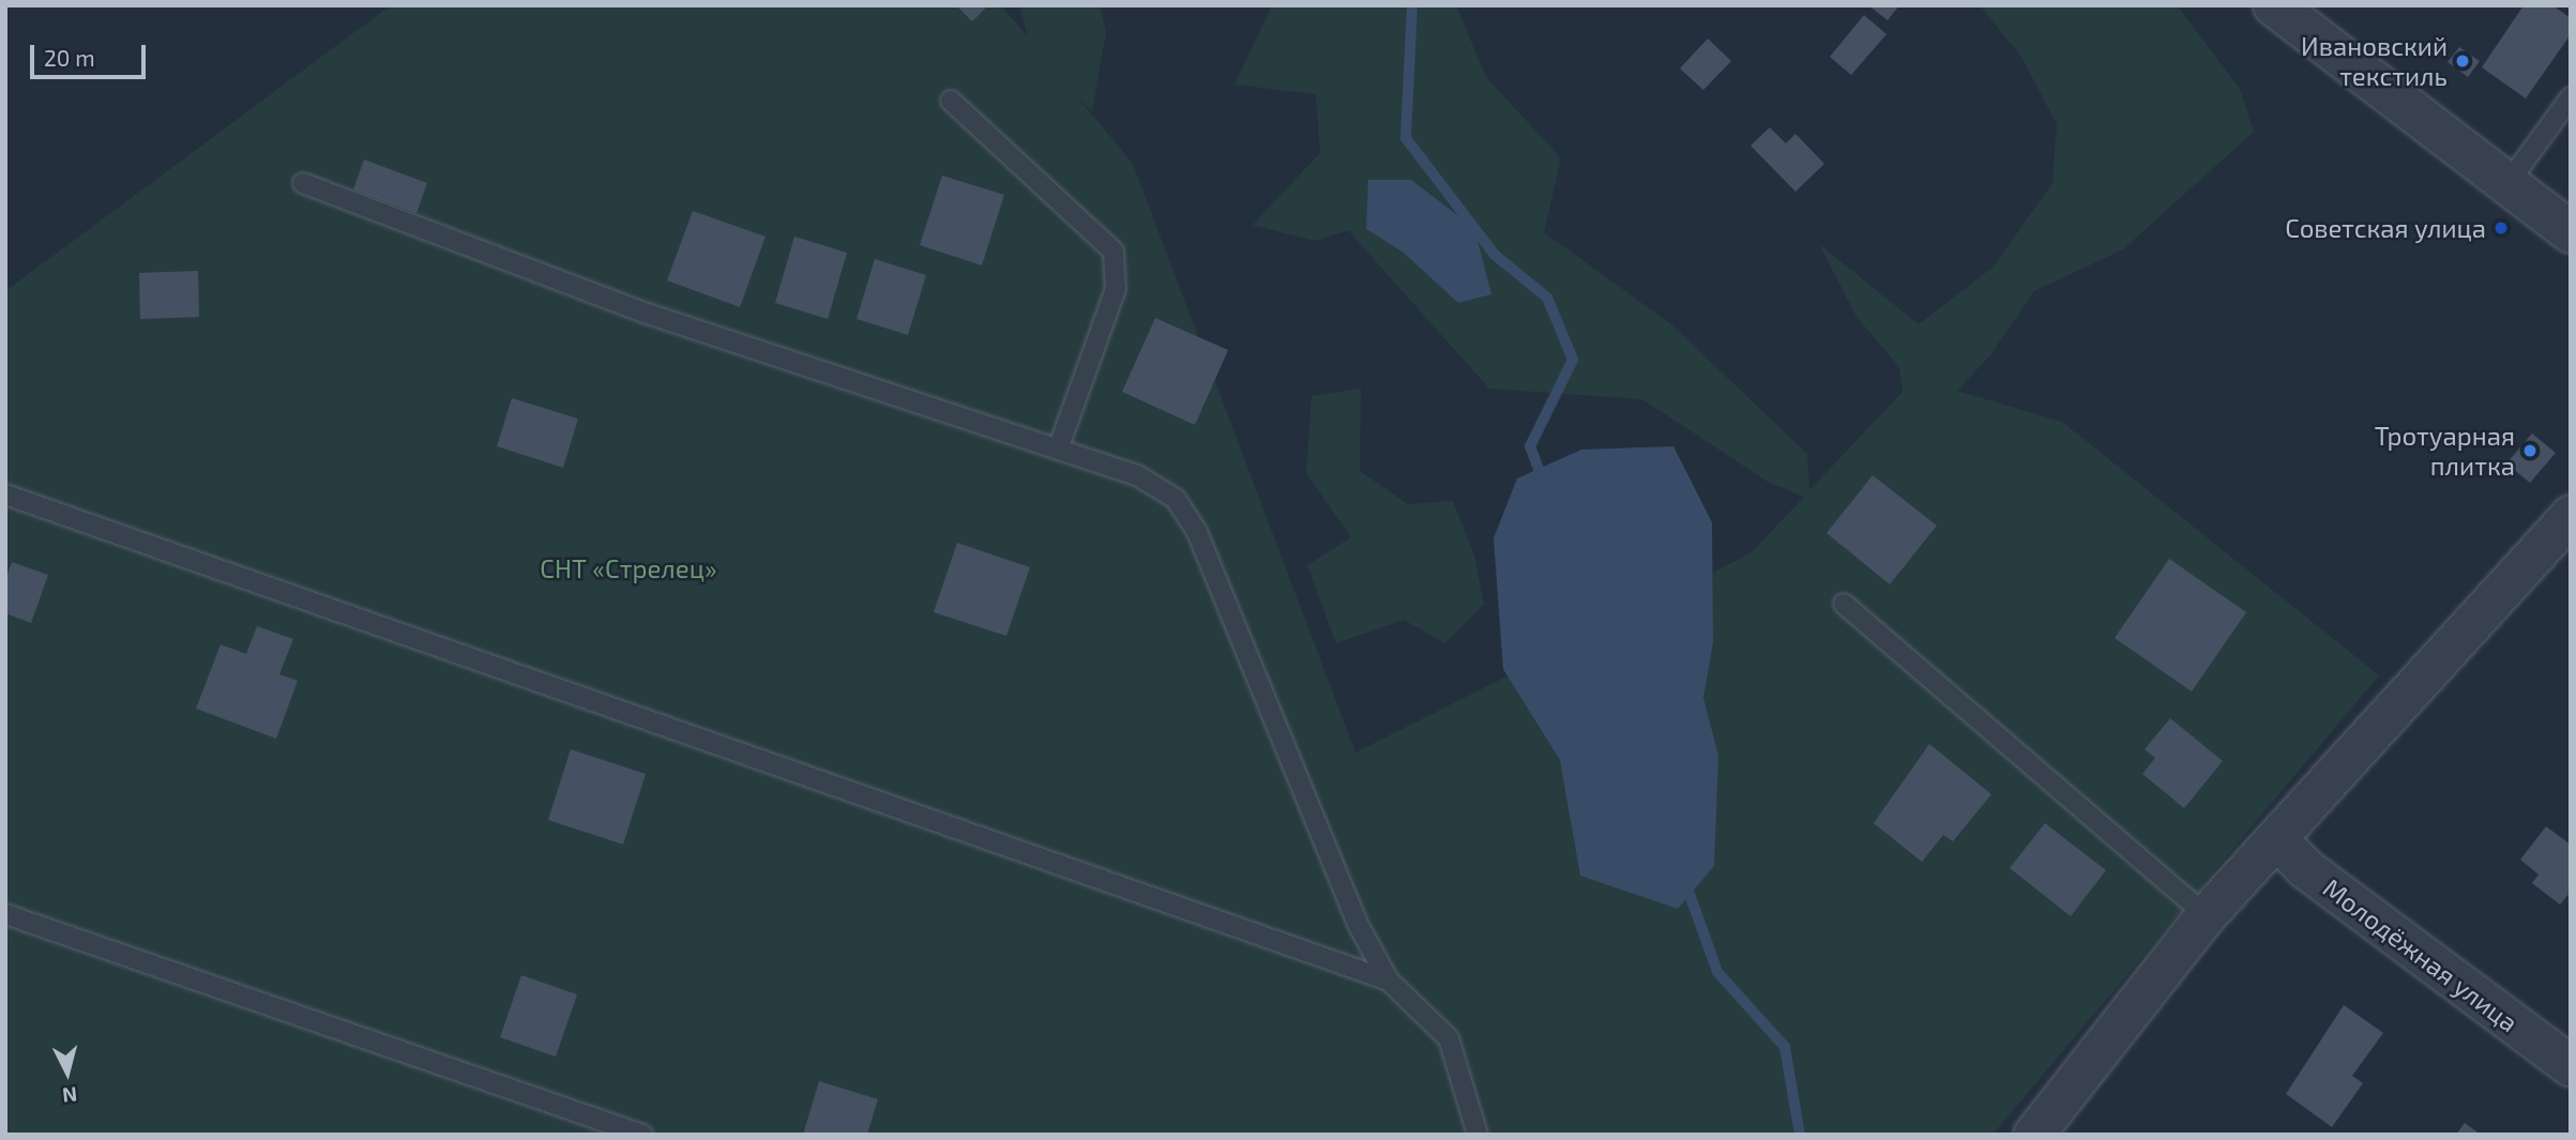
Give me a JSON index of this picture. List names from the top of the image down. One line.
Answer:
{"streets":{"street":["Молодёжная улица"]},"parks":["СНТ «Стрелец»"],"places":["Ивановский текстиль","Советская улица","Тротуарная плитка"],"scale_bar":"20 m","north":"bottom"}
